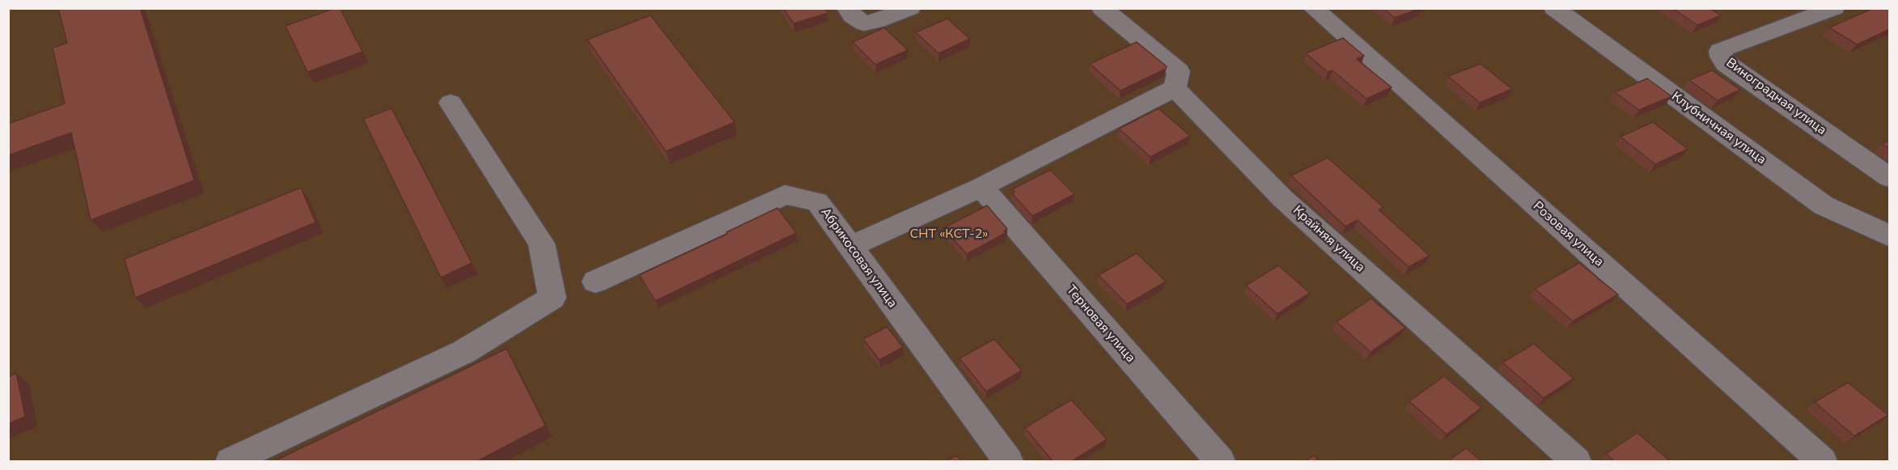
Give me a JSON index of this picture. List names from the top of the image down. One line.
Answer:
{"streets":{"street":["Виноградная улица","Клубничная улица","Розовая улица","Крайняя улица","Абрикосовая улица","Терновая улица"]},"parks":["СНТ «КСТ-2»"]}
